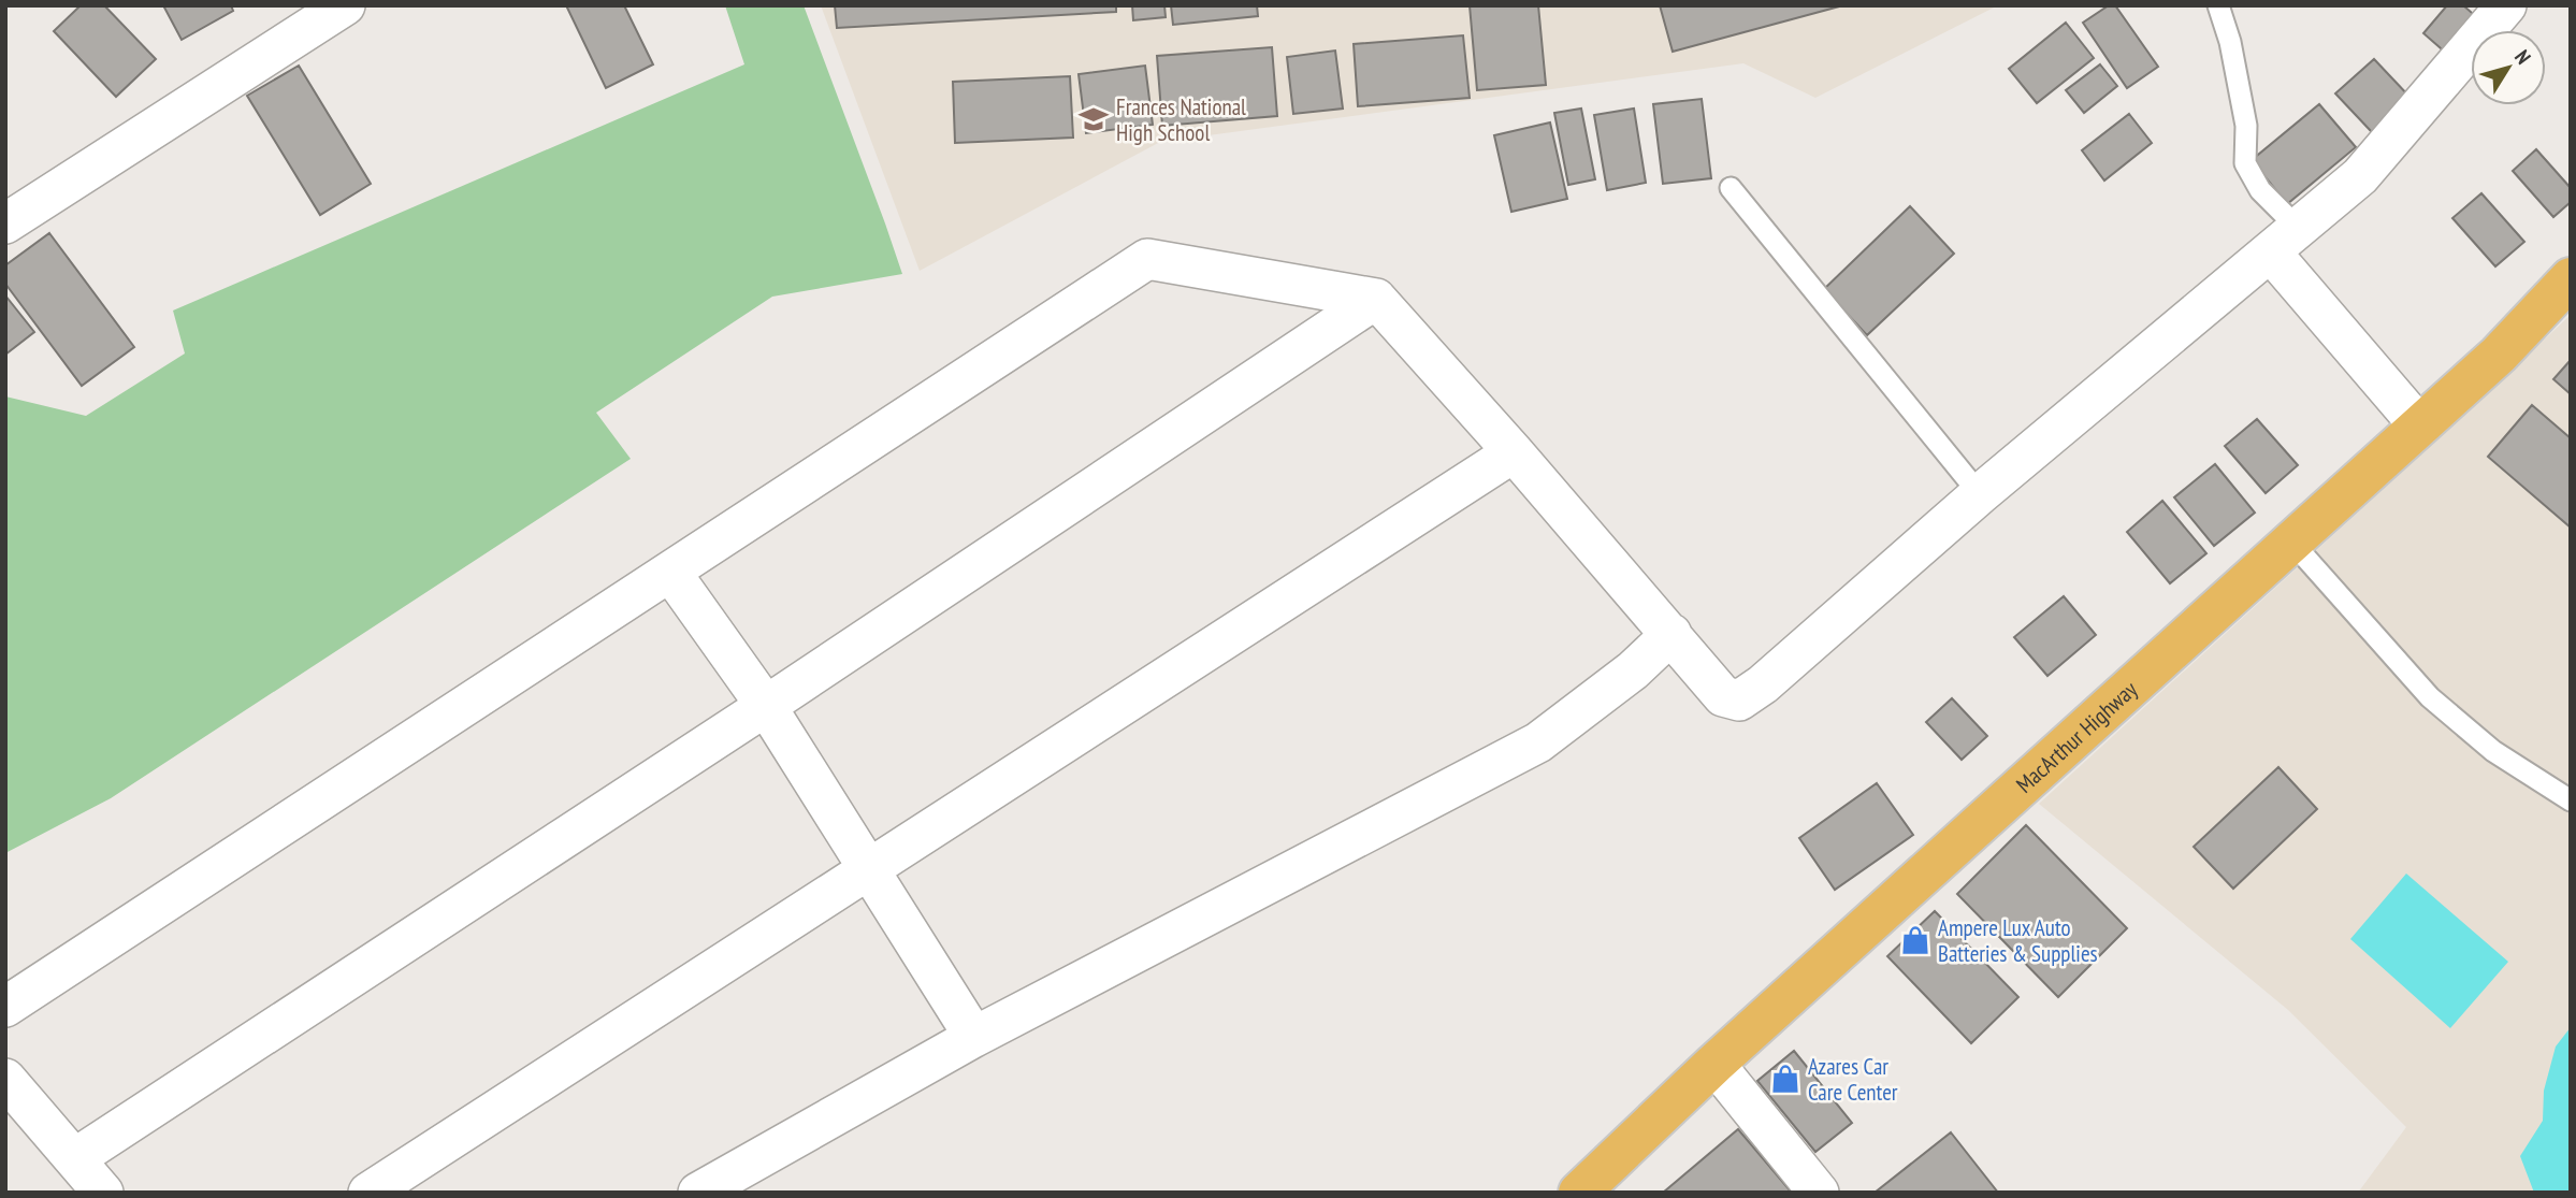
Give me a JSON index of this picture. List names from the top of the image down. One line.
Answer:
{"streets":{"highway":["MacArthur Highway"]},"places":{"school or university":["Frances National High School"],"shop":["Ampere Lux Auto Batteries & Supplies","Azares Car Care Center"]},"north":"top right"}
